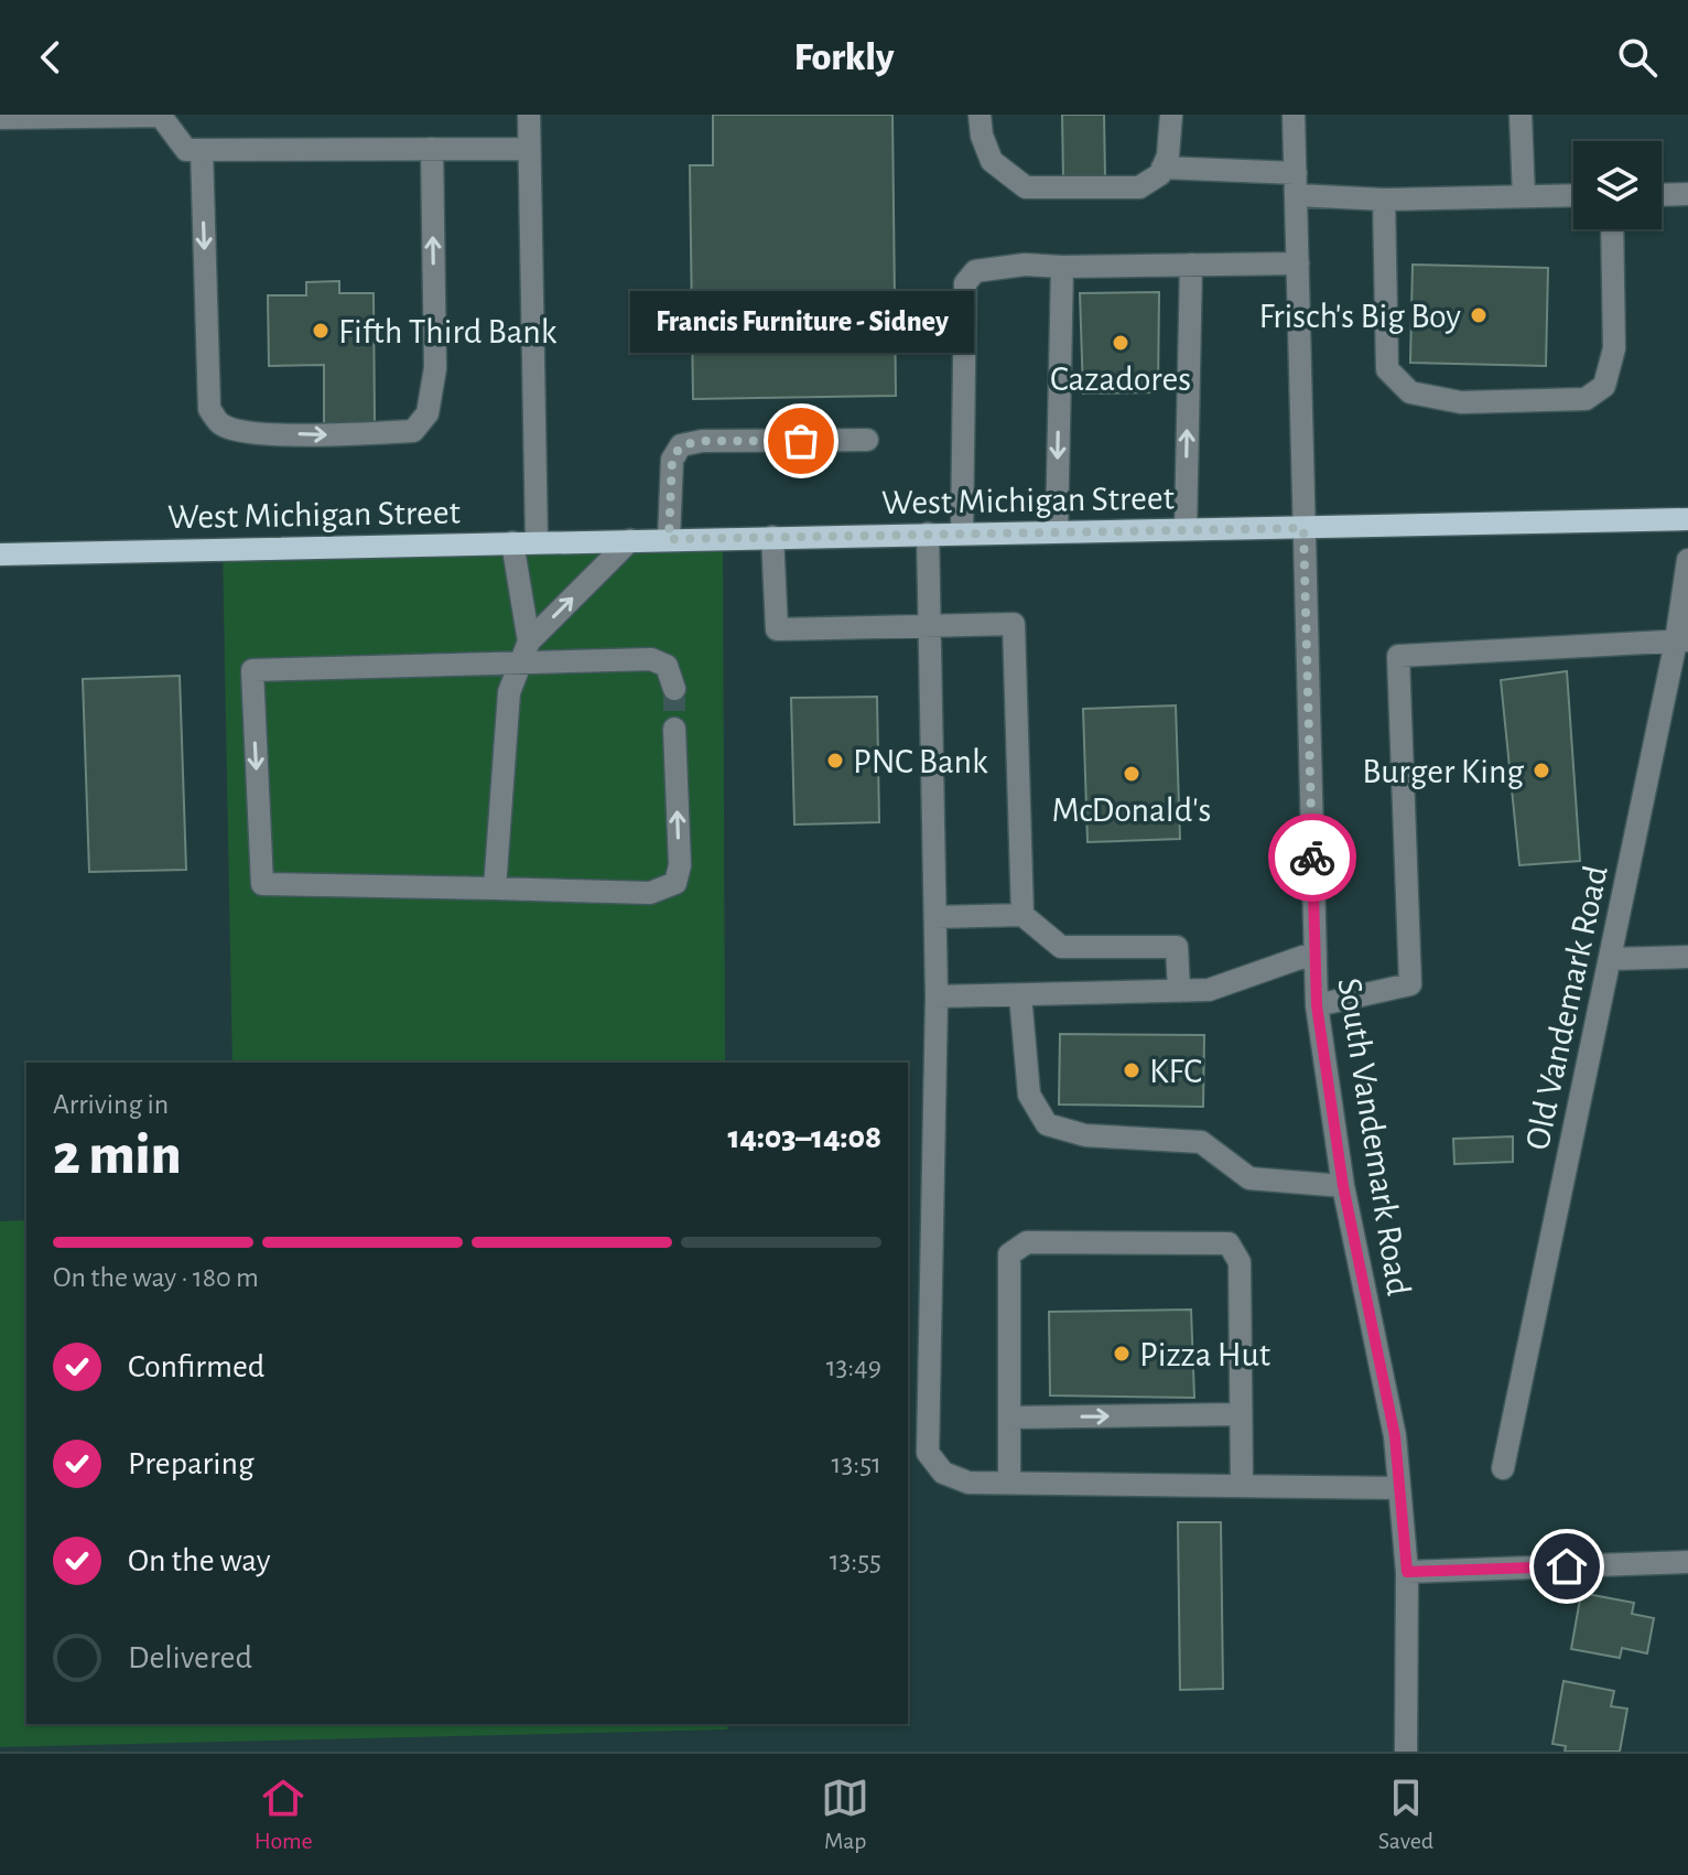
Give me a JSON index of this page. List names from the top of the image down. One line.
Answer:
{"streets":{"main road":["West Michigan Street"],"street":["Old Vandemark Road","South Vandemark Road"]},"crossings":[["West Michigan Street","South Vandemark Road"]],"places":["Frisch's Big Boy","Fifth Third Bank","Cazadores","Francis Furniture - Sidney","PNC Bank","Burger King","McDonald's","KFC","Pizza Hut"],"page":{"header":"Forkly","bubble":"Francis Furniture - Sidney","heading":["2 min","Arriving in","14:03–14:08"],"bar":"On the way · 180 m","list":[["Confirmed","13:49"],["Preparing","13:51"],["On the way","13:55"],"Delivered"],"tabs":["Home","Map","Saved"]}}
